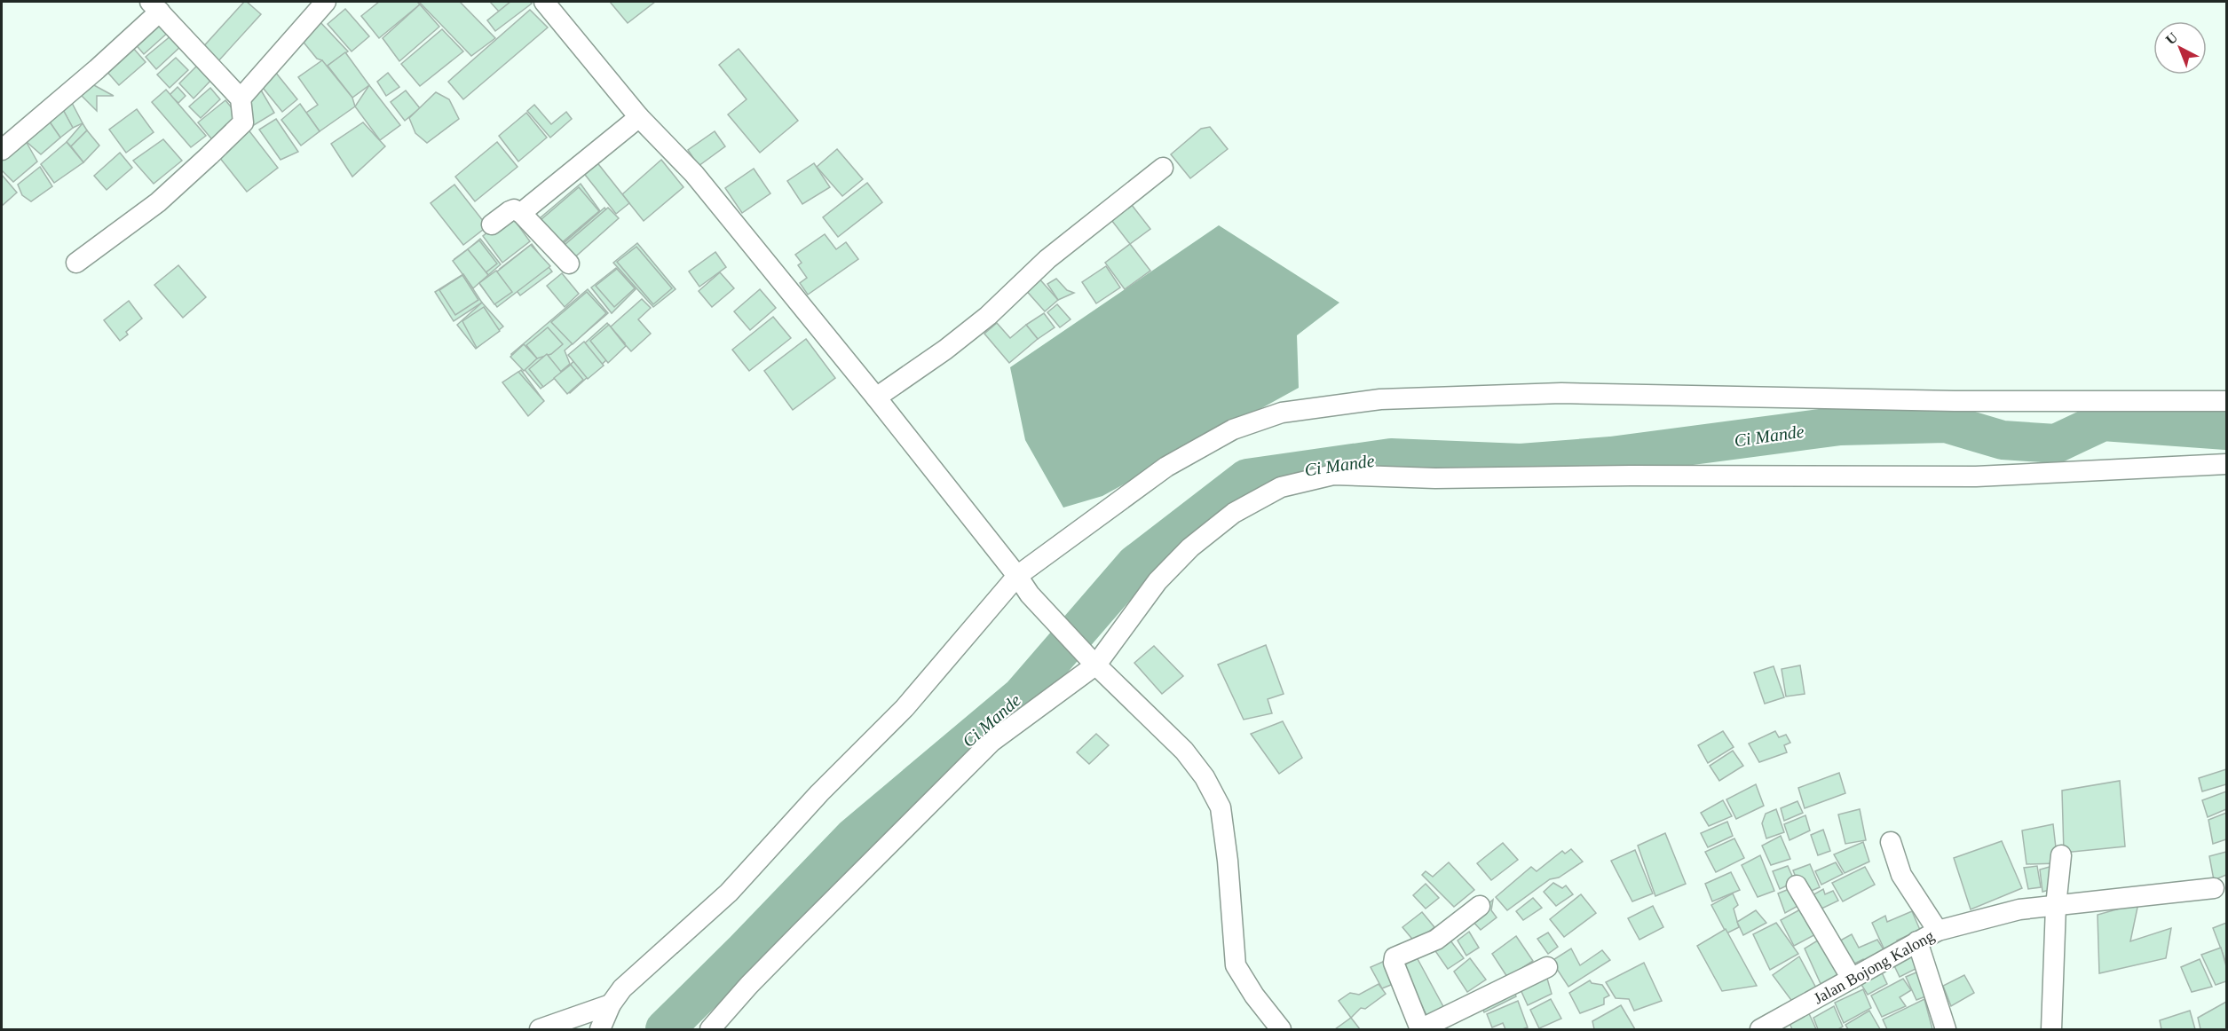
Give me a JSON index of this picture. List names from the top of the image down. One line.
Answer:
{"streets":{"street":["Jalan Bojong Kalong"]},"water":["Ci Mande"],"north":"top left"}
